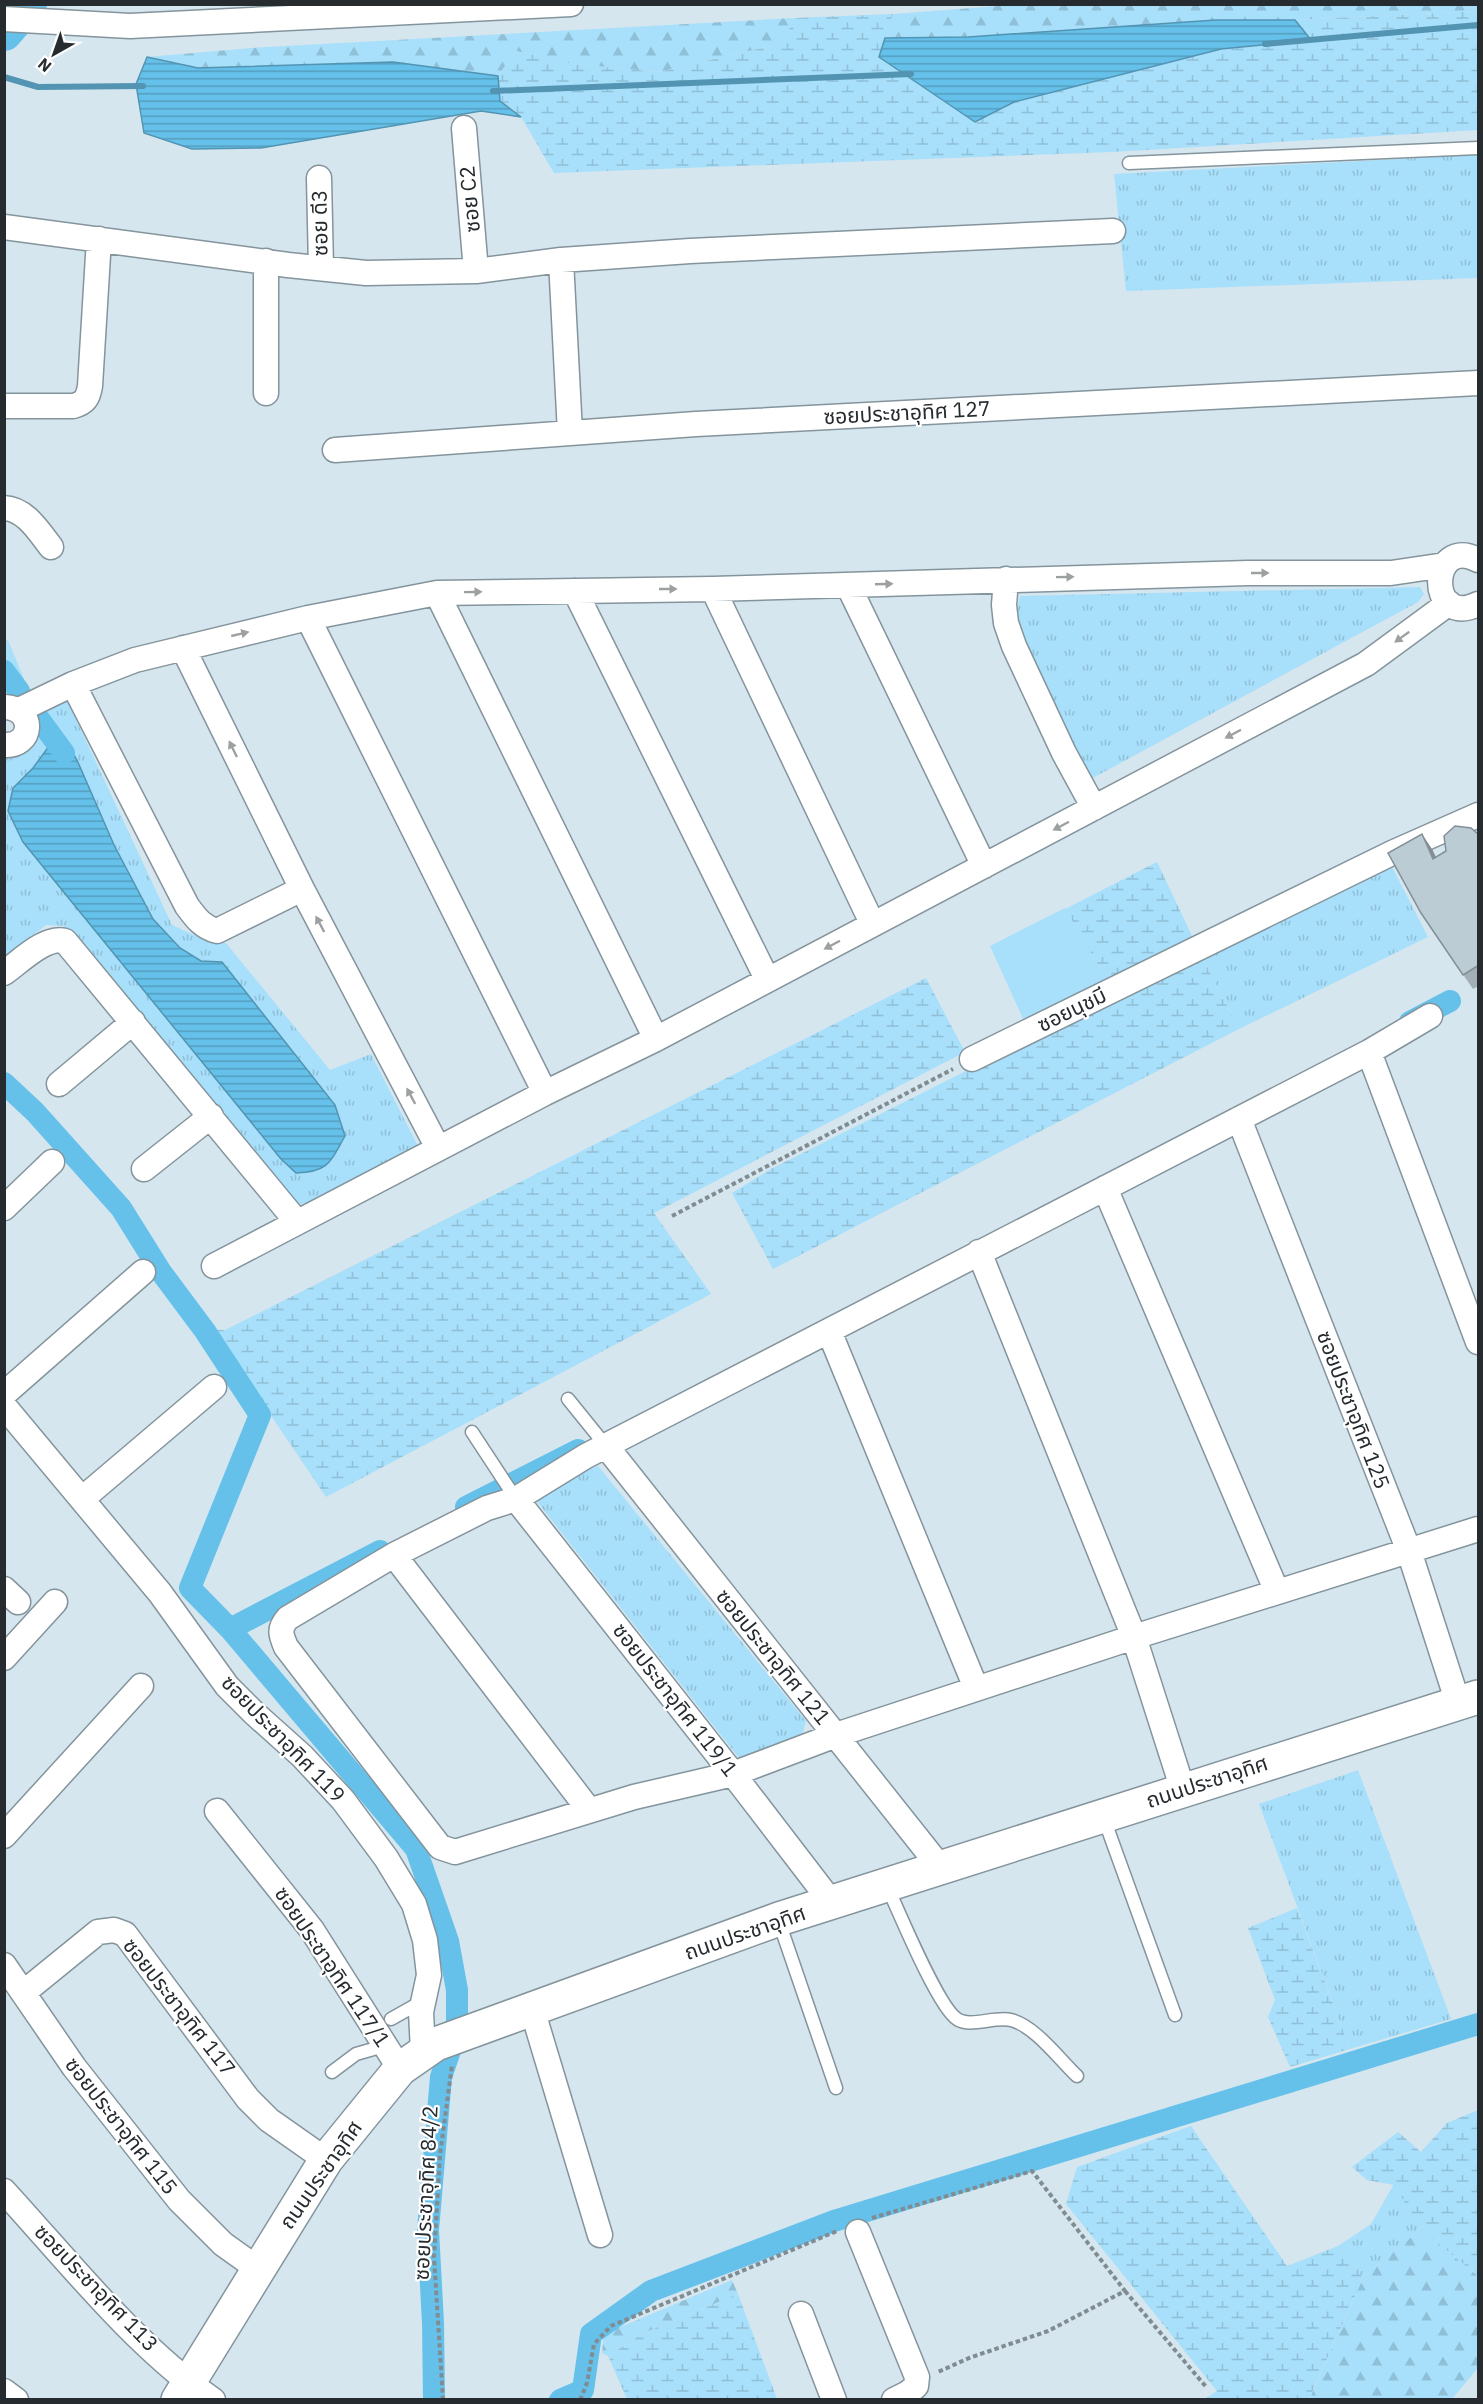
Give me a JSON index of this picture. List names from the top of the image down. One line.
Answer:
{"streets":{"main road":["ถนนประชาอุทิศ"],"street":["ซอย C2","ซอย ดี3","ซอยประชาอุทิศ 127","ซอยนุชมี","ซอยประชาอุทิศ 125","ซอยประชาอุทิศ 121","ซอยประชาอุทิศ 119/1","ซอยประชาอุทิศ 119","ซอยประชาอุทิศ 117/1","ซอยประชาอุทิศ 117","ซอยประชาอุทิศ 115","ซอยประชาอุทิศ 113"],"path":["ซอยประชาอุทิศ 84/2"]},"crossings":[["ซอยประชาอุทิศ 125","ถนนประชาอุทิศ"],["ซอยประชาอุทิศ 121","ถนนประชาอุทิศ"],["ซอยประชาอุทิศ 119/1","ถนนประชาอุทิศ"],["ซอยประชาอุทิศ 119","ถนนประชาอุทิศ"],["ซอยประชาอุทิศ 119","ซอยประชาอุทิศ 117/1"],["ซอยประชาอุทิศ 119","ซอยประชาอุทิศ 84/2"],["ถนนประชาอุทิศ","ซอยประชาอุทิศ 117/1"],["ถนนประชาอุทิศ","ซอยประชาอุทิศ 117"],["ถนนประชาอุทิศ","ซอยประชาอุทิศ 115"],["ถนนประชาอุทิศ","ซอยประชาอุทิศ 84/2"],["ถนนประชาอุทิศ","ซอยประชาอุทิศ 113"],["ซอยประชาอุทิศ 117/1","ซอยประชาอุทิศ 84/2"],["ซอยประชาอุทิศ 117","ซอยประชาอุทิศ 115"]],"north":"bottom left"}
